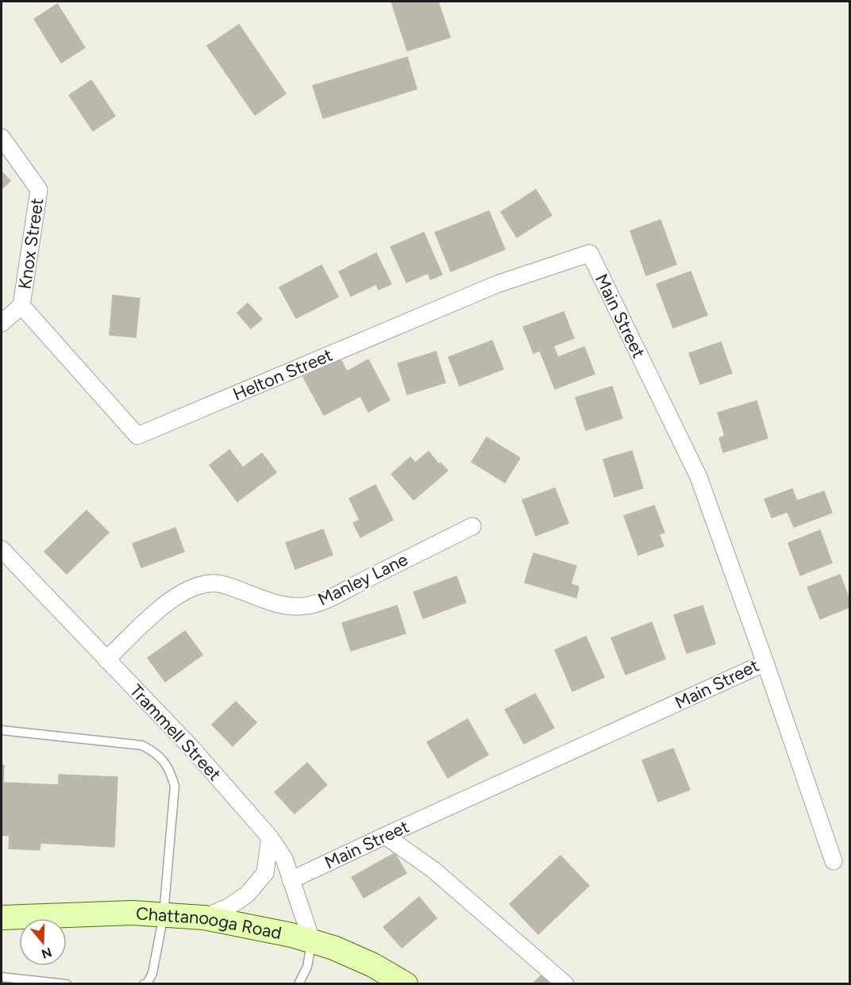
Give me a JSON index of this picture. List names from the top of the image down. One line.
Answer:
{"streets":{"main road":["Chattanooga Road"],"street":["Knox Street","Main Street","Helton Street","Manley Lane","Trammell Street"]},"crossings":[["Knox Street","Helton Street"],["Main Street","Helton Street"],["Main Street","Trammell Street"],["Manley Lane","Trammell Street"],["Trammell Street","Chattanooga Road"]],"north":"bottom"}
